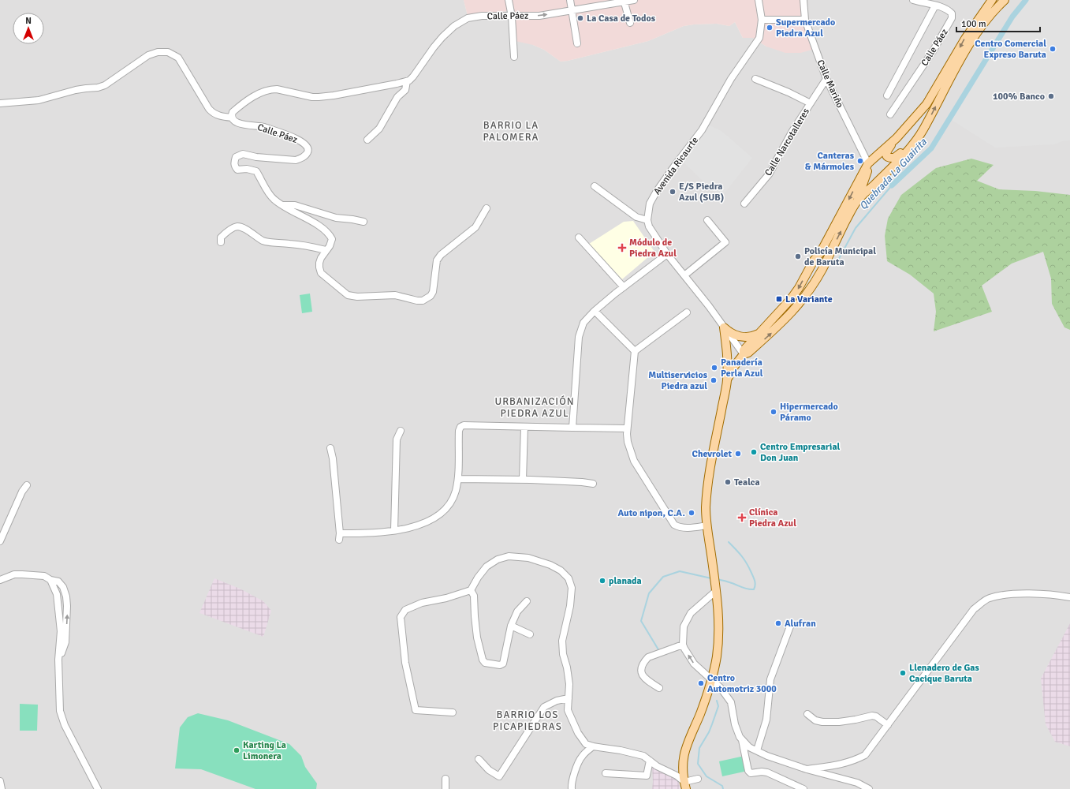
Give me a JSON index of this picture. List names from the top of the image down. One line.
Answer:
{"streets":{"street":["Calle Páez","Calle Mariño","Calle Narcotalleres","Avenida Ricaurte"]},"crossings":[["Calle Mariño","Calle Narcotalleres"]],"districts":["BARRIO LA PALOMERA","URBANIZACIÓN PIEDRA AZUL","BARRIO LOS PICAPIEDRAS"],"water":["Quebrada La Guairita"],"places":{"other":["La Casa de Todos","Supermercado Piedra Azul","Centro Comercial Expreso Baruta","100% Banco","Canteras & Mármoles","E/S Piedra Azul (SUB)","Policía Municipal de Baruta","Panadería Perla Azul","Multiservicios Piedra azul","Hipermercado Páramo","Centro Empresarial Don Juan","Chevrolet","Tealca","Auto nipon, C.A.","planada","Alufran","Llenadero de Gas Cacique Baruta","Centro Automotriz 3000","Karting La Limonera"],"health":["Módulo de Piedra Azul","Clínica Piedra Azul"],"transit":["La Variante"]},"scale_bar":"100 m","north":"top"}
